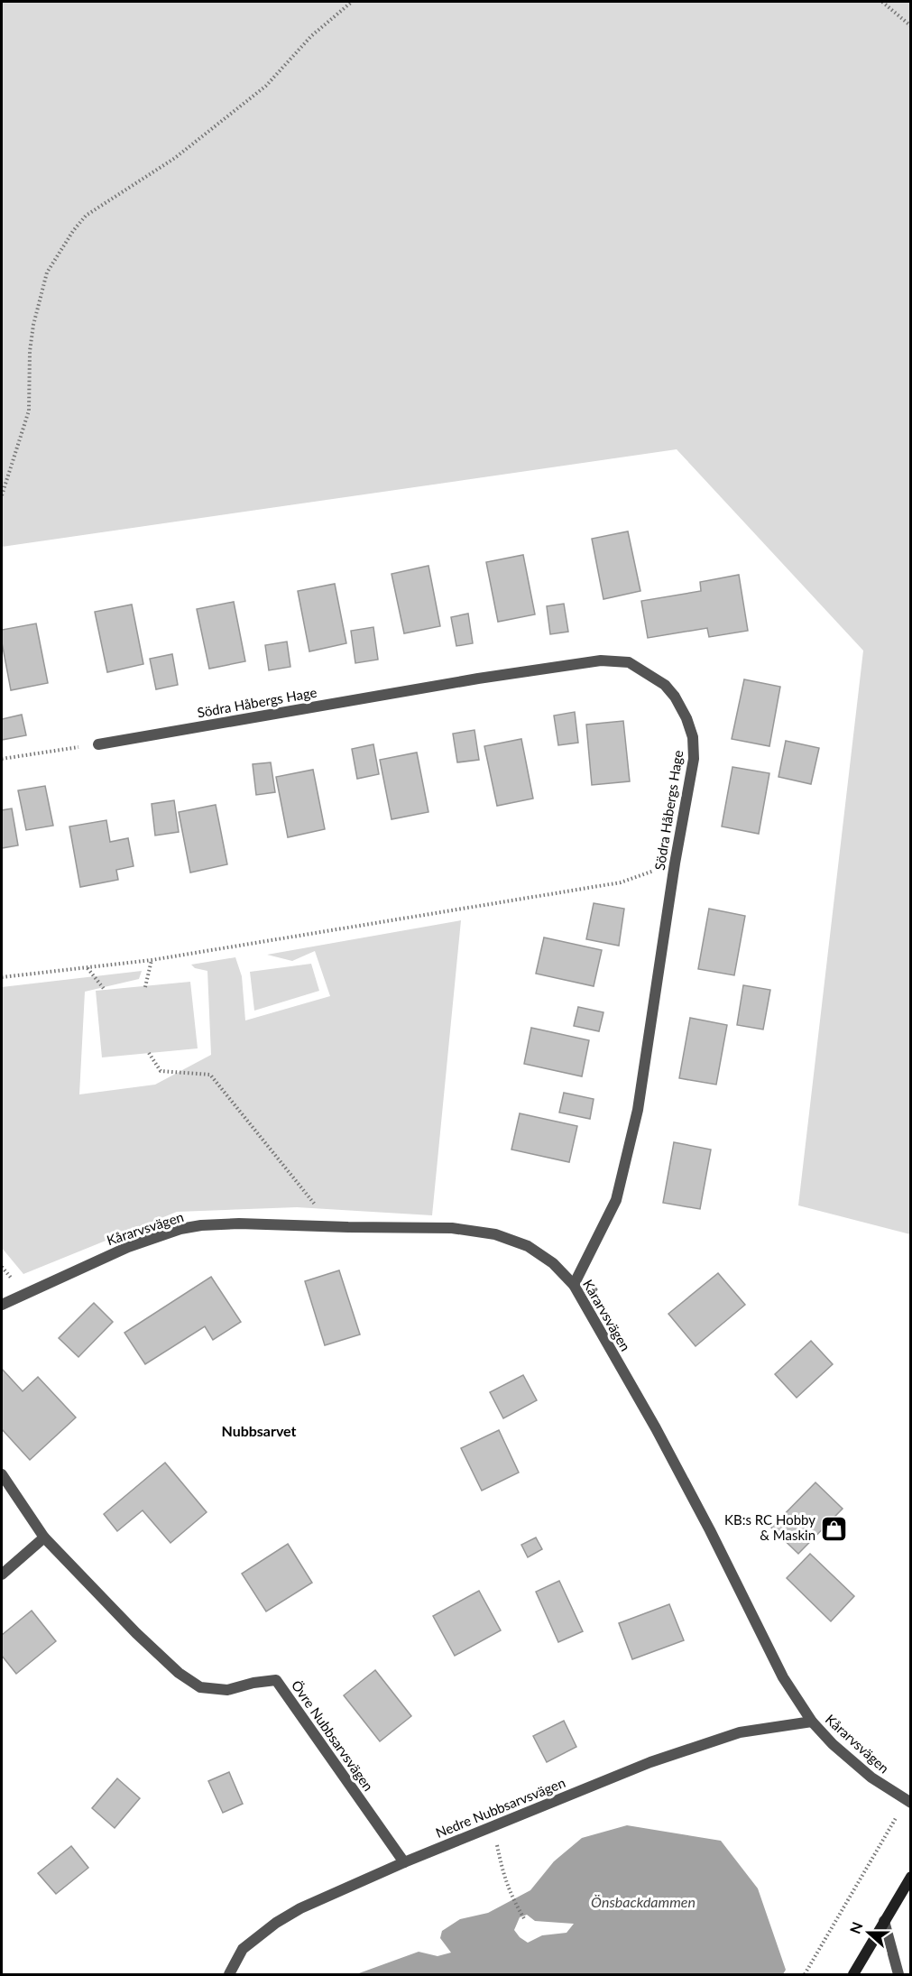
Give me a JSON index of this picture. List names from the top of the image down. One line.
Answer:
{"streets":{"street":["Södra Håbergs Hage","Kårarvsvägen","Övre Nubbsarvsvägen","Nedre Nubbsarvsvägen"]},"crossings":[["Södra Håbergs Hage","Kårarvsvägen"],["Kårarvsvägen","Nedre Nubbsarvsvägen"],["Övre Nubbsarvsvägen","Nedre Nubbsarvsvägen"]],"districts":["Nubbsarvet"],"water":["Önsbackdammen"],"places":{"shop":["KB:s RC Hobby & Maskin"]},"north":"left"}
